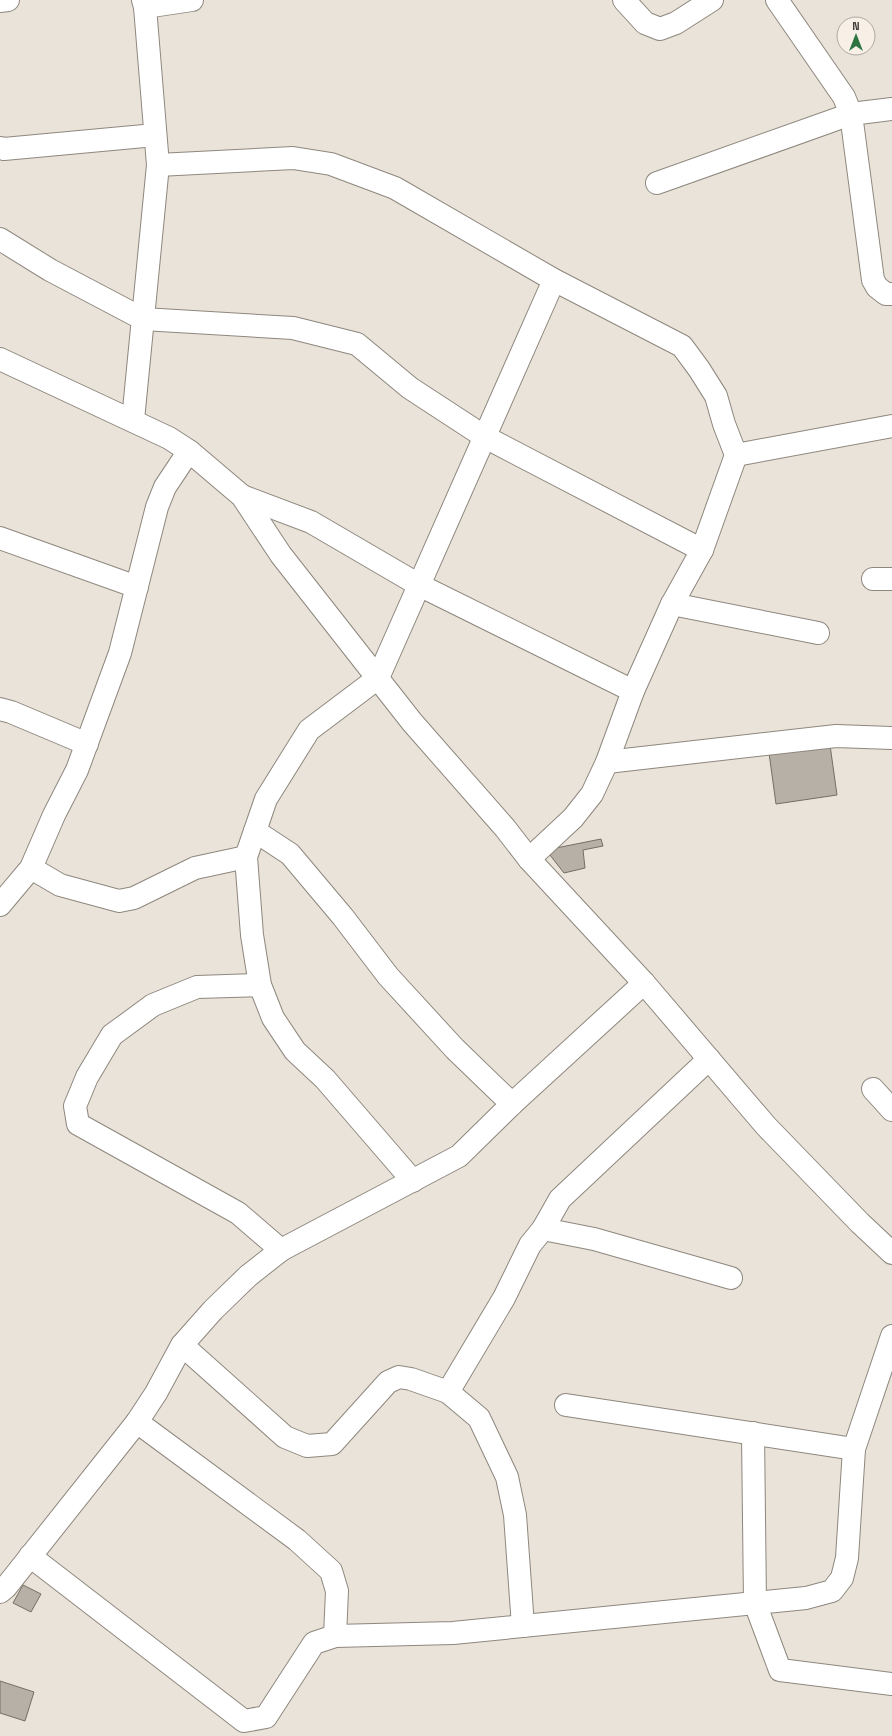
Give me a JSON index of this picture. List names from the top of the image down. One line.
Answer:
{"north":"top"}
